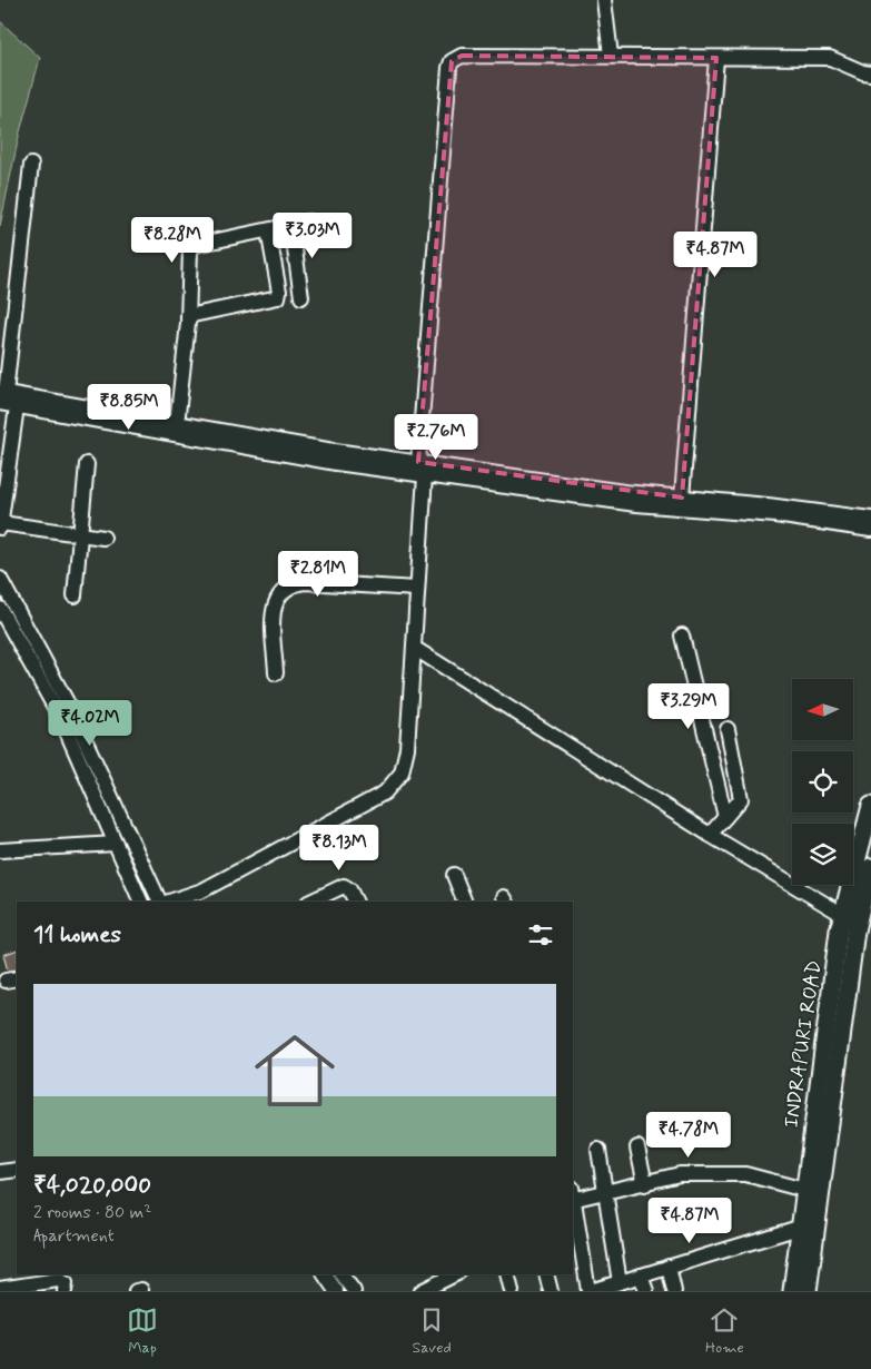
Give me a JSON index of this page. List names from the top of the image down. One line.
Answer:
{"streets":{"main road":["INDRAPURI ROAD"]},"north":"left","page":{"price":["₹3.03M","₹8.28M","₹4.87M","₹8.85M","₹2.76M","₹2.81M","₹3.29M","₹4.02M","₹8.13M","₹4.78M","₹4.87M"],"heading":"11 homes","list":[{"name":"₹4,020,000","note":"2 rooms · 80 m² · Apartment"}],"tabs":["Map","Saved","Home"]}}
